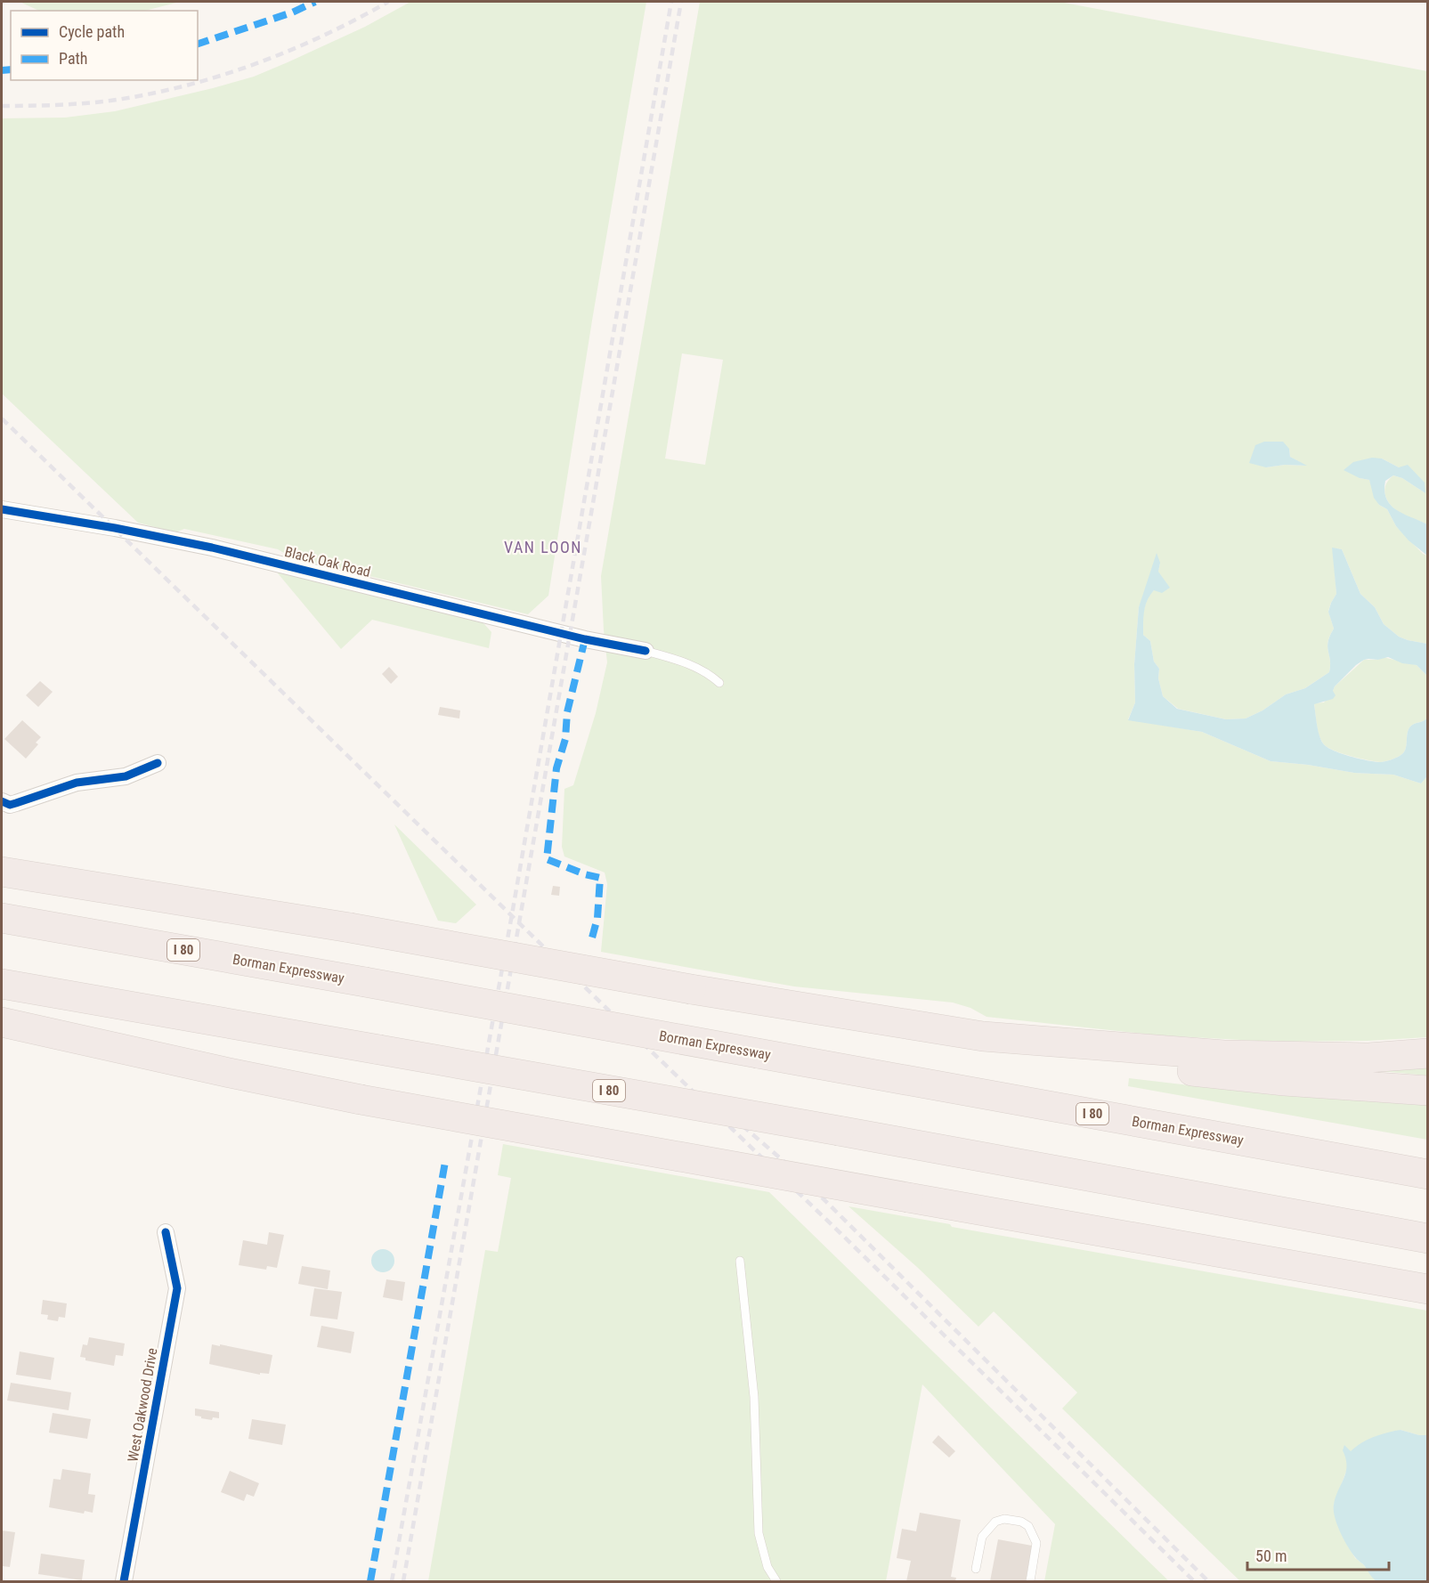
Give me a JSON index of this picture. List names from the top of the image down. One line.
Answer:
{"streets":{"highway":["I 80","Borman Expressway"],"street":["Black Oak Road","West Oakwood Drive"]},"districts":["VAN LOON"],"legend":["Cycle path","Path"],"scale_bar":"50 m"}
